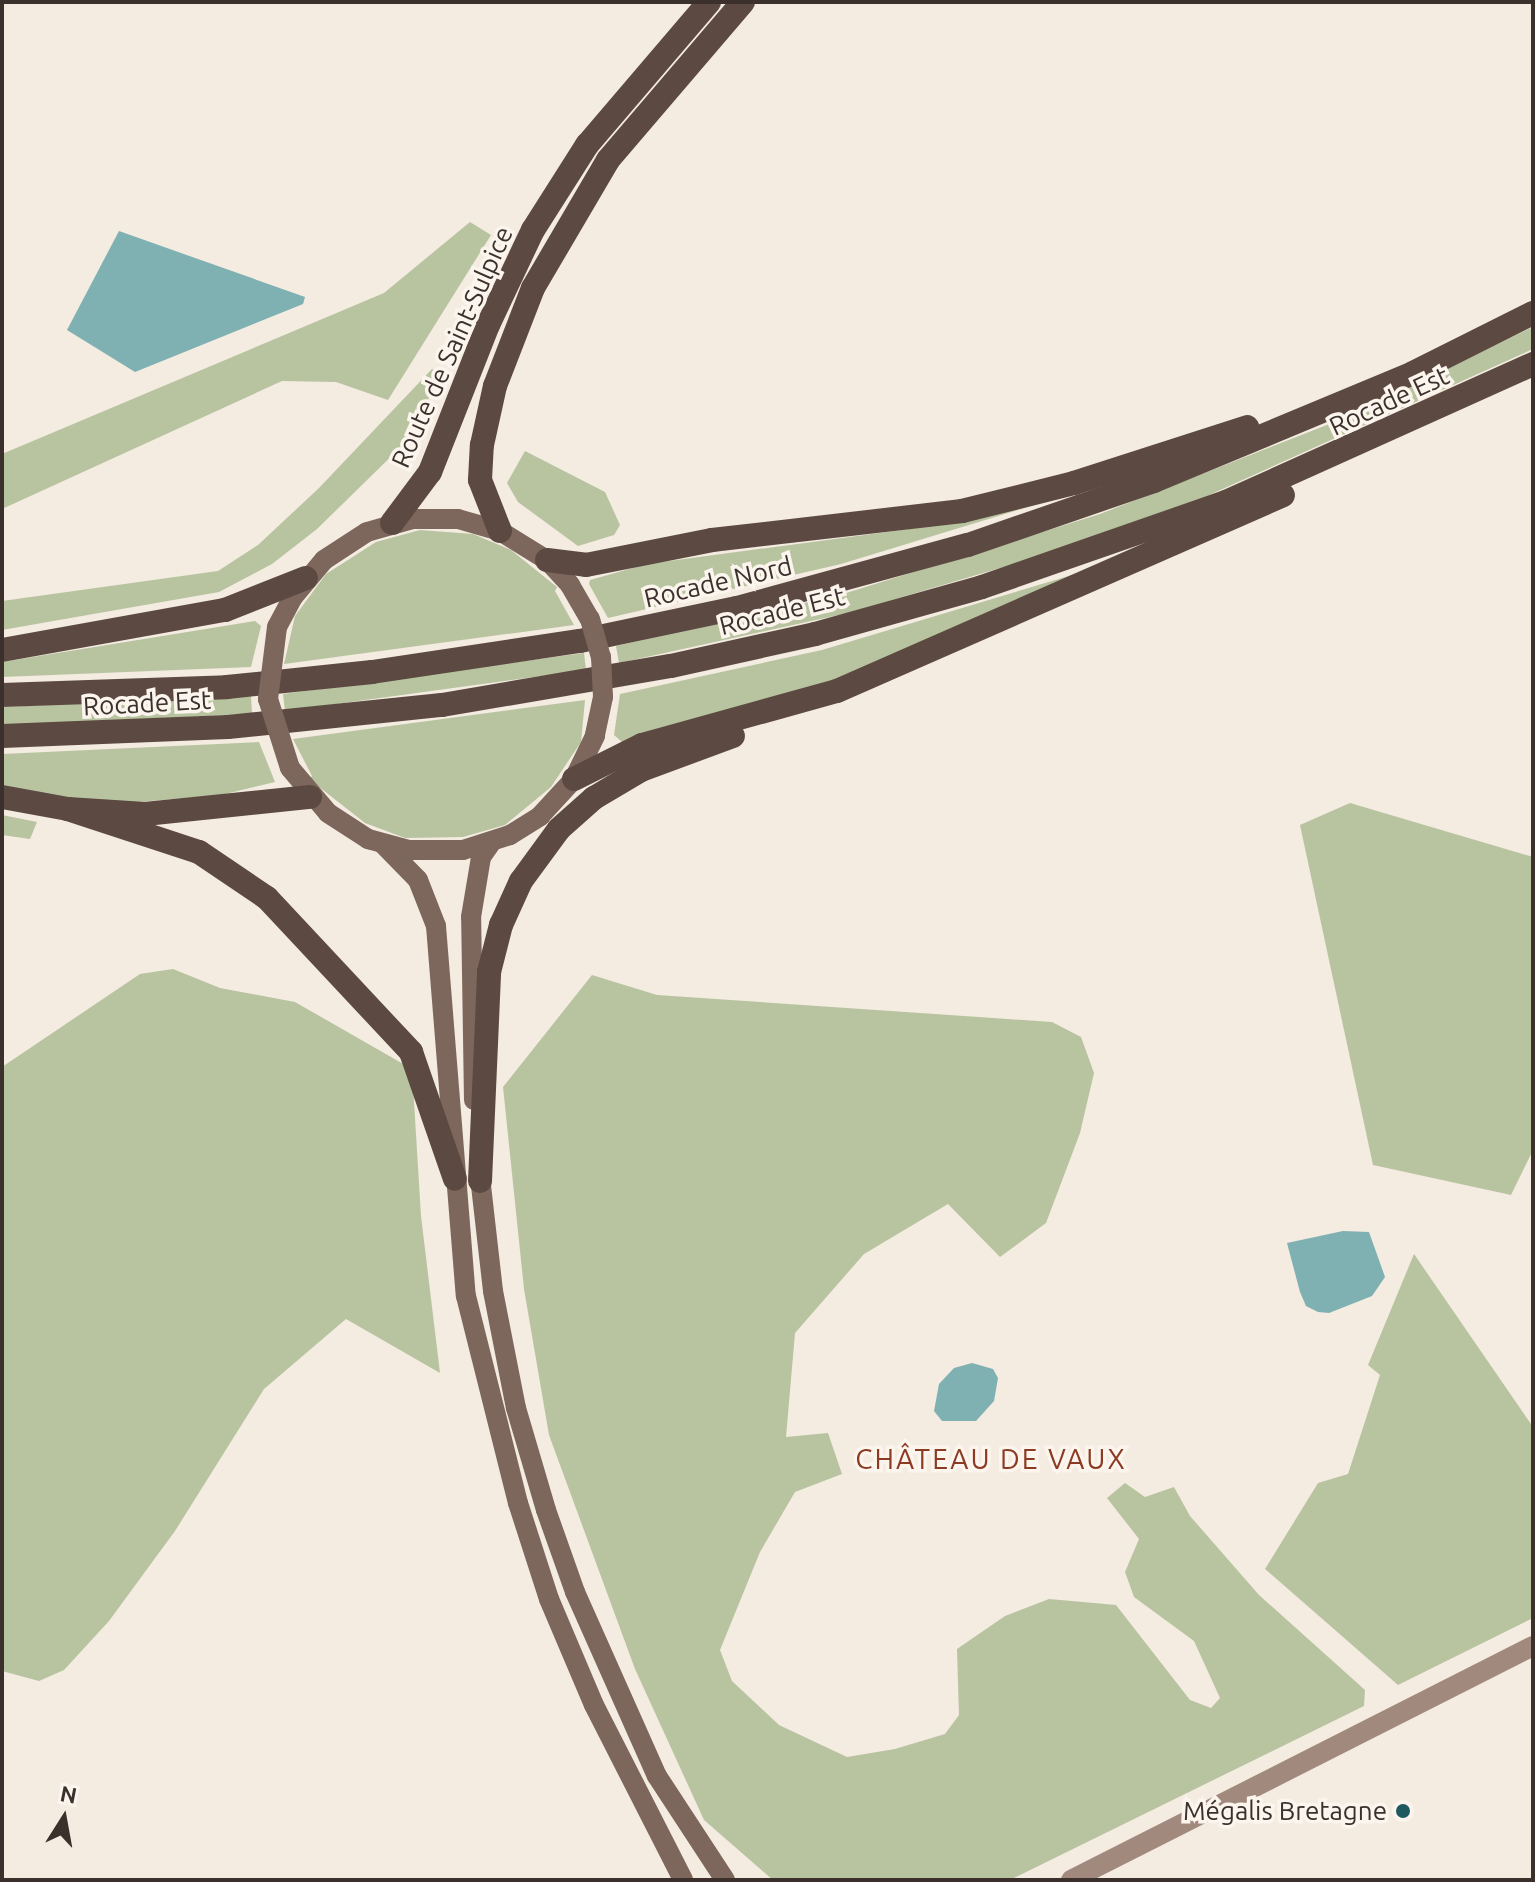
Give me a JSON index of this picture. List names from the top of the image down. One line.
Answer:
{"streets":{"highway":["Route de Saint-Sulpice","Rocade Est","Rocade Nord"]},"crossings":[["Rocade Est","Rocade Nord"]],"districts":["CHÂTEAU DE VAUX"],"places":["Mégalis Bretagne"],"north":"top"}
